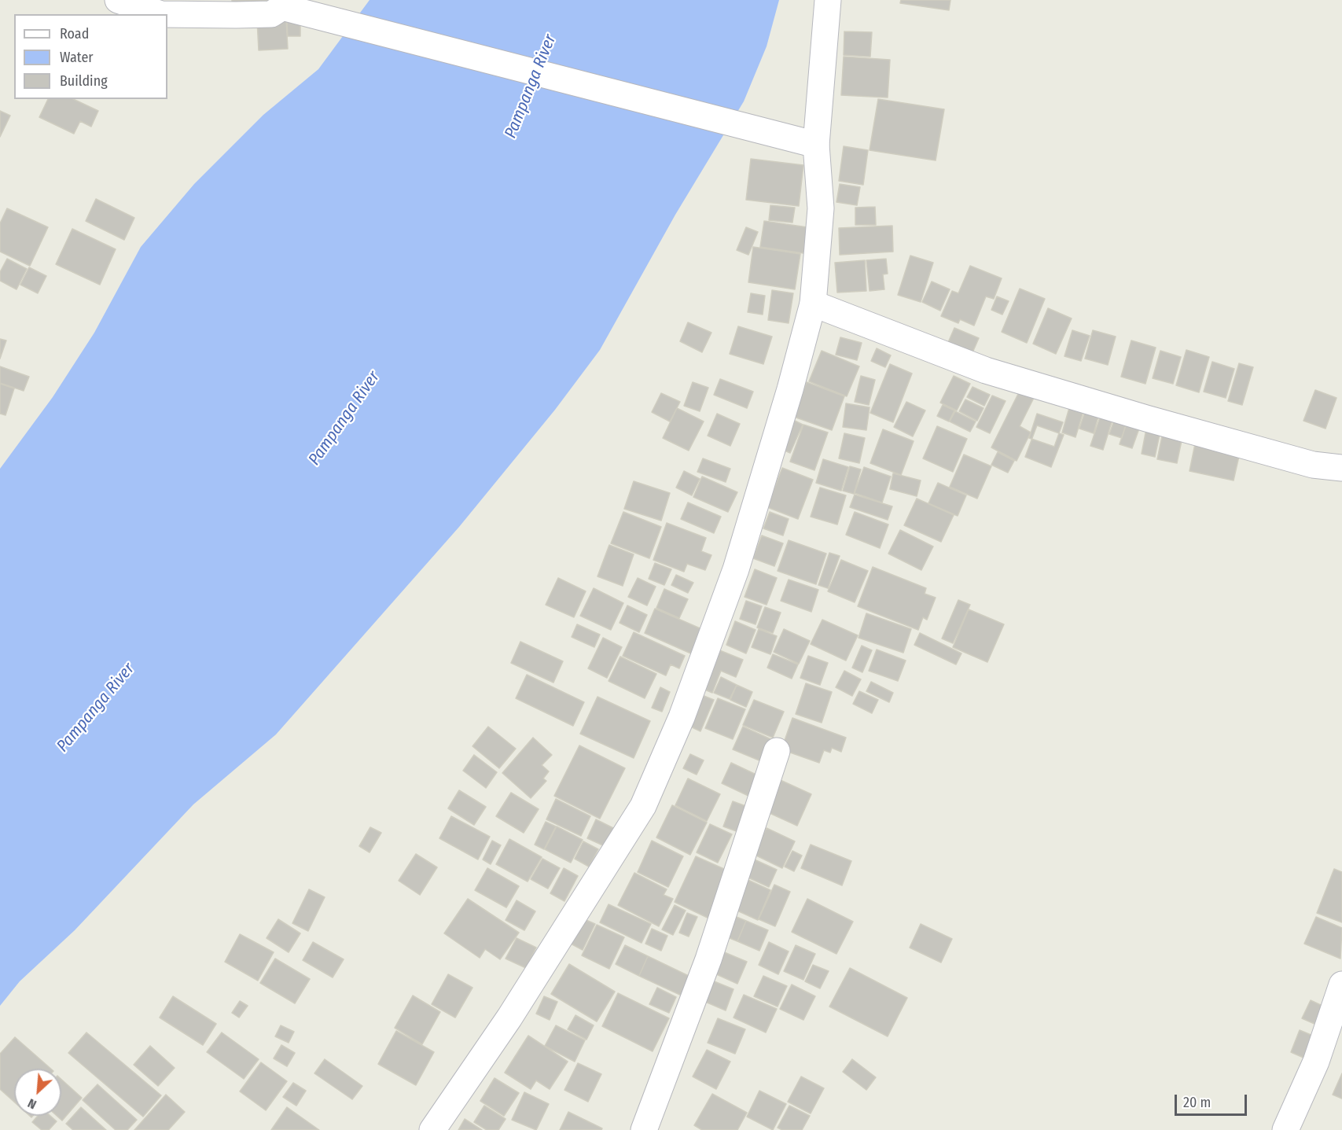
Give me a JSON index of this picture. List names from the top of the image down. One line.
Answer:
{"water":["Pampanga River"],"legend":["Road","Water","Building"],"scale_bar":"20 m","north":"bottom left"}
